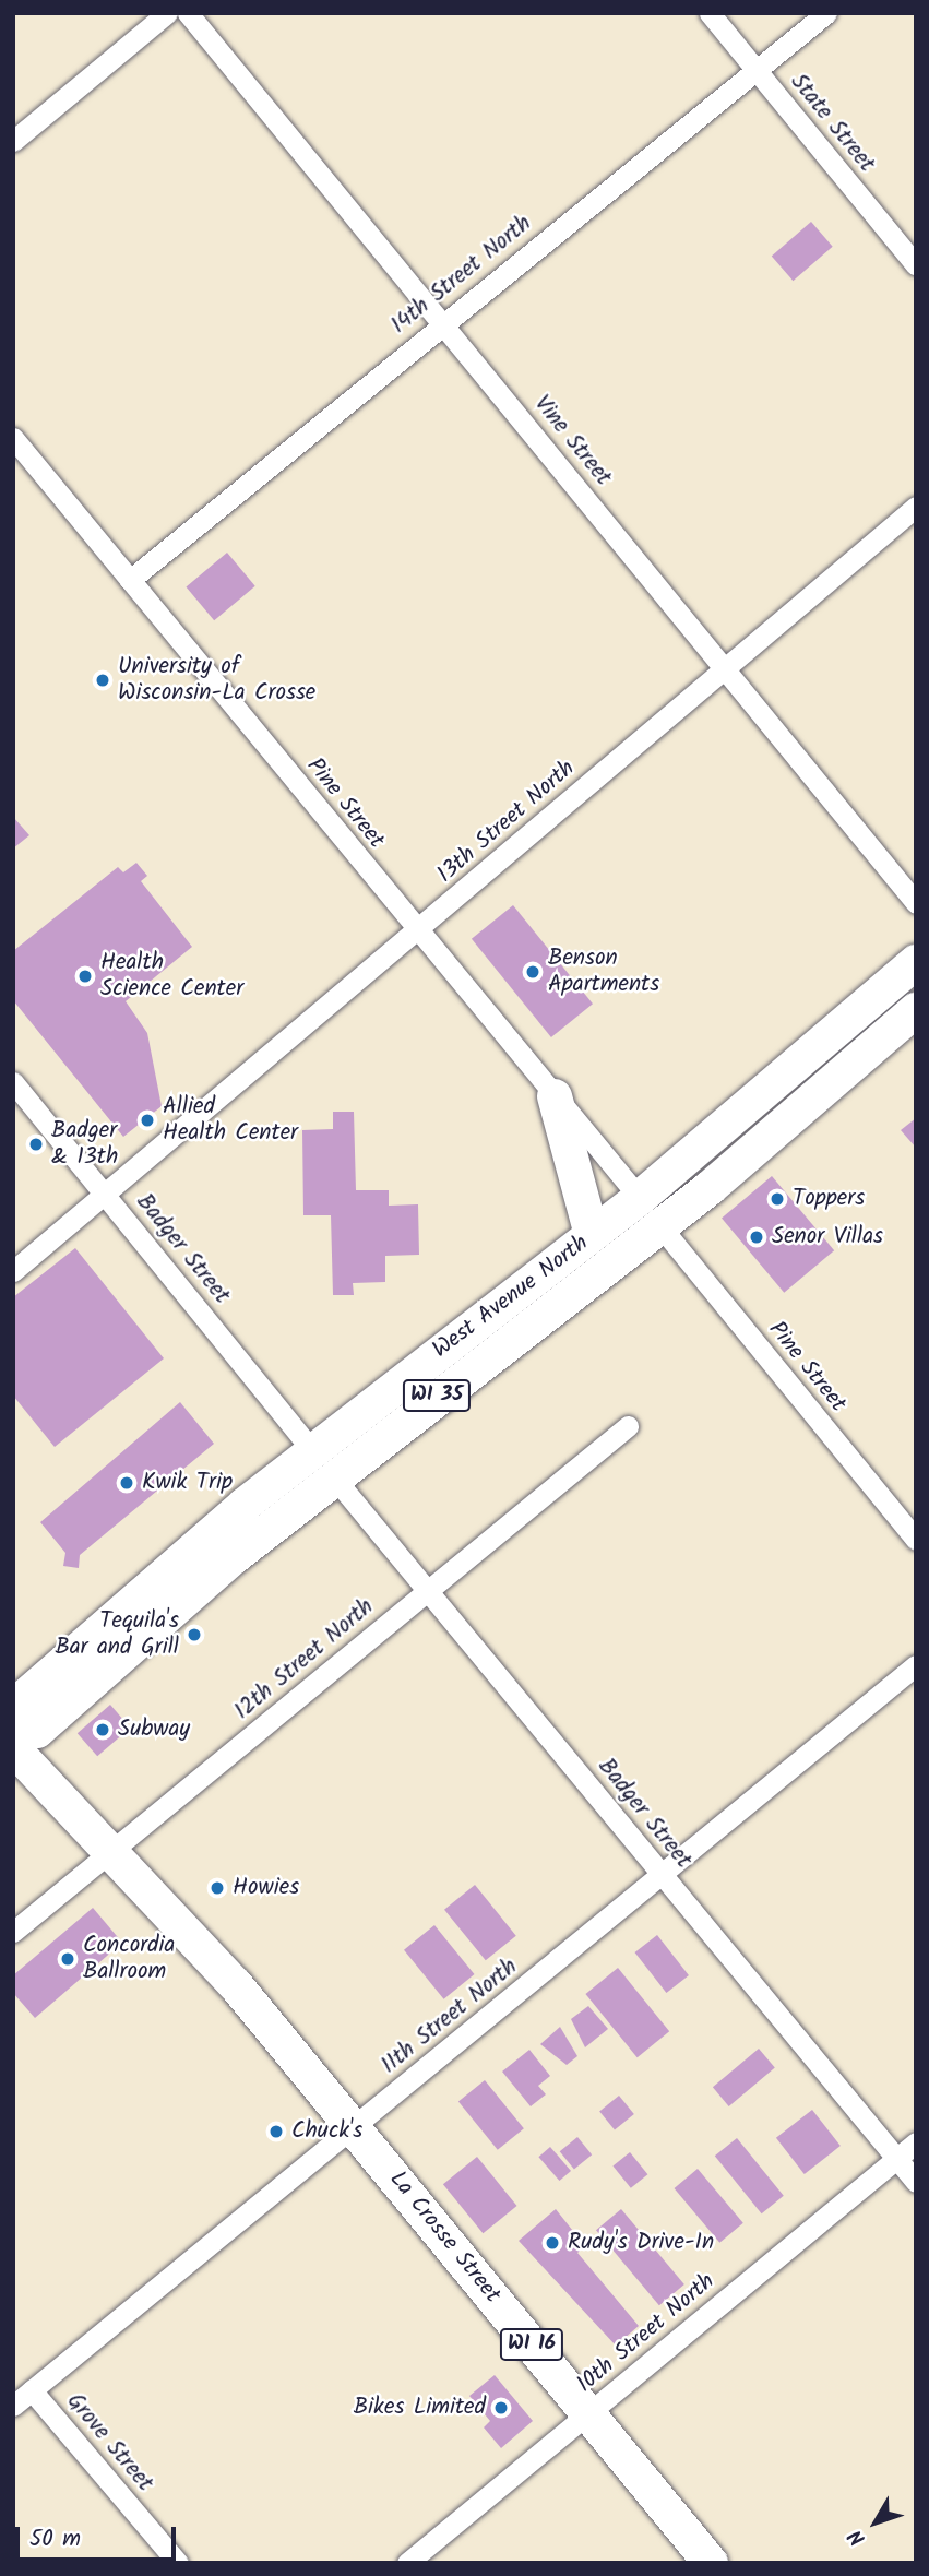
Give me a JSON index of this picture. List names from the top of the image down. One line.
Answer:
{"streets":{"main road":["West Avenue North","WI 35","La Crosse Street","WI 16"],"street":["State Street","14th Street North","Vine Street","Pine Street","13th Street North","Badger Street","12th Street North","11th Street North","10th Street North","Grove Street"]},"crossings":[["State Street","14th Street North"],["14th Street North","Vine Street"],["14th Street North","Pine Street"],["Vine Street","13th Street North"],["Pine Street","13th Street North"],["Pine Street","West Avenue North"],["13th Street North","Badger Street"],["Badger Street","West Avenue North"],["Badger Street","12th Street North"],["Badger Street","11th Street North"],["Badger Street","10th Street North"],["West Avenue North","WI 16"],["12th Street North","WI 16"],["11th Street North","La Crosse Street"],["11th Street North","WI 16"],["11th Street North","Grove Street"],["La Crosse Street","10th Street North"],["La Crosse Street","WI 16"]],"places":["University of Wisconsin-La Crosse","Benson Apartments","Health Science Center","Allied Health Center","Badger & 13th","Toppers","Senor Villas","Kwik Trip","Tequila's Bar and Grill","Subway","Howies","Concordia Ballroom","Chuck's","Rudy's Drive-In","Bikes Limited"],"scale_bar":"50 m","north":"bottom left"}
